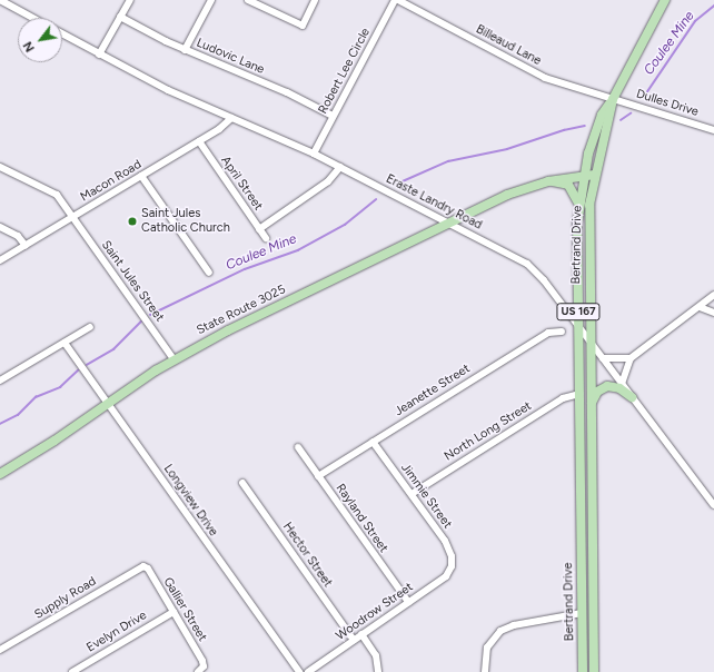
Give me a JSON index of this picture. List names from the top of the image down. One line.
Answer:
{"streets":{"main road":["Bertrand Drive","State Route 3025","US 167"],"street":["Billeaud Lane","Ludovic Lane","Robert Lee Circle","Dulles Drive","Macon Road","April Street","Eraste Landry Road","Saint Jules Street","Jeanette Street","North Long Street","Jimmie Street","Longview Drive","Rayland Street","Hector Street","Supply Road","Gallier Street","Woodrow Street","Evelyn Drive"]},"crossings":[["Billeaud Lane","Dulles Drive"],["Billeaud Lane","Bertrand Drive"],["Ludovic Lane","Robert Lee Circle"],["Robert Lee Circle","Eraste Landry Road"],["Dulles Drive","Bertrand Drive"],["Macon Road","April Street"],["Macon Road","Eraste Landry Road"],["Macon Road","Saint Jules Street"],["Eraste Landry Road","Bertrand Drive"],["Eraste Landry Road","State Route 3025"],["Bertrand Drive","State Route 3025"],["Bertrand Drive","North Long Street"],["Saint Jules Street","State Route 3025"],["State Route 3025","Longview Drive"],["Jeanette Street","Jimmie Street"],["Jeanette Street","Rayland Street"],["North Long Street","Jimmie Street"],["Jimmie Street","Woodrow Street"],["Rayland Street","Woodrow Street"],["Hector Street","Woodrow Street"],["Supply Road","Gallier Street"],["Gallier Street","Evelyn Drive"]],"water":["Coulee Mine"],"places":["Saint Jules Catholic Church"],"north":"bottom left"}
